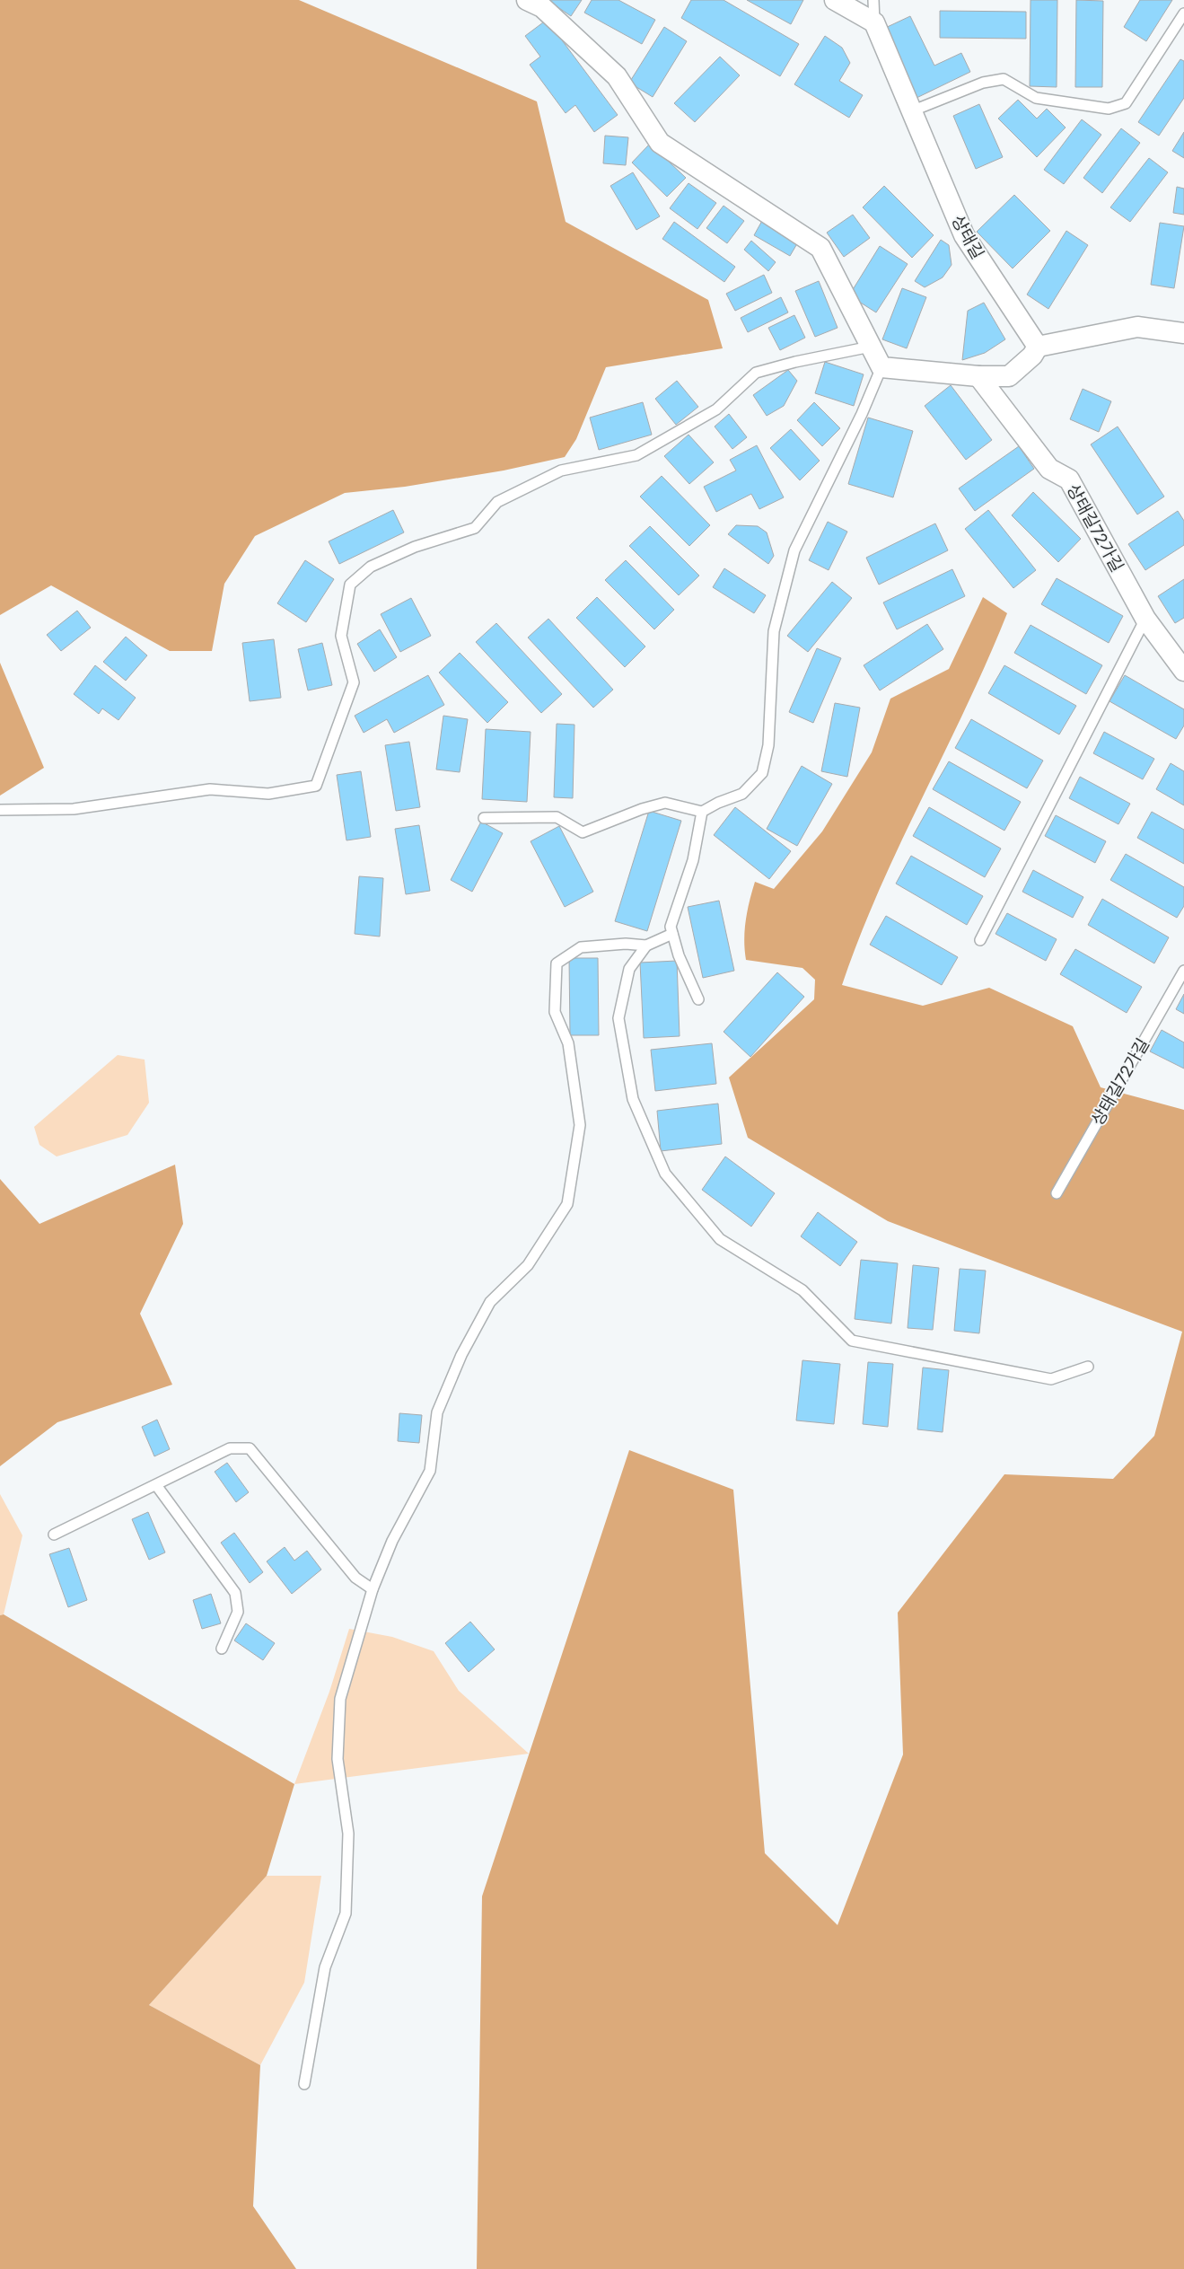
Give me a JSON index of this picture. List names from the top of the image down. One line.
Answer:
{"streets":{"street":["상태길","상태길72가길"]}}
